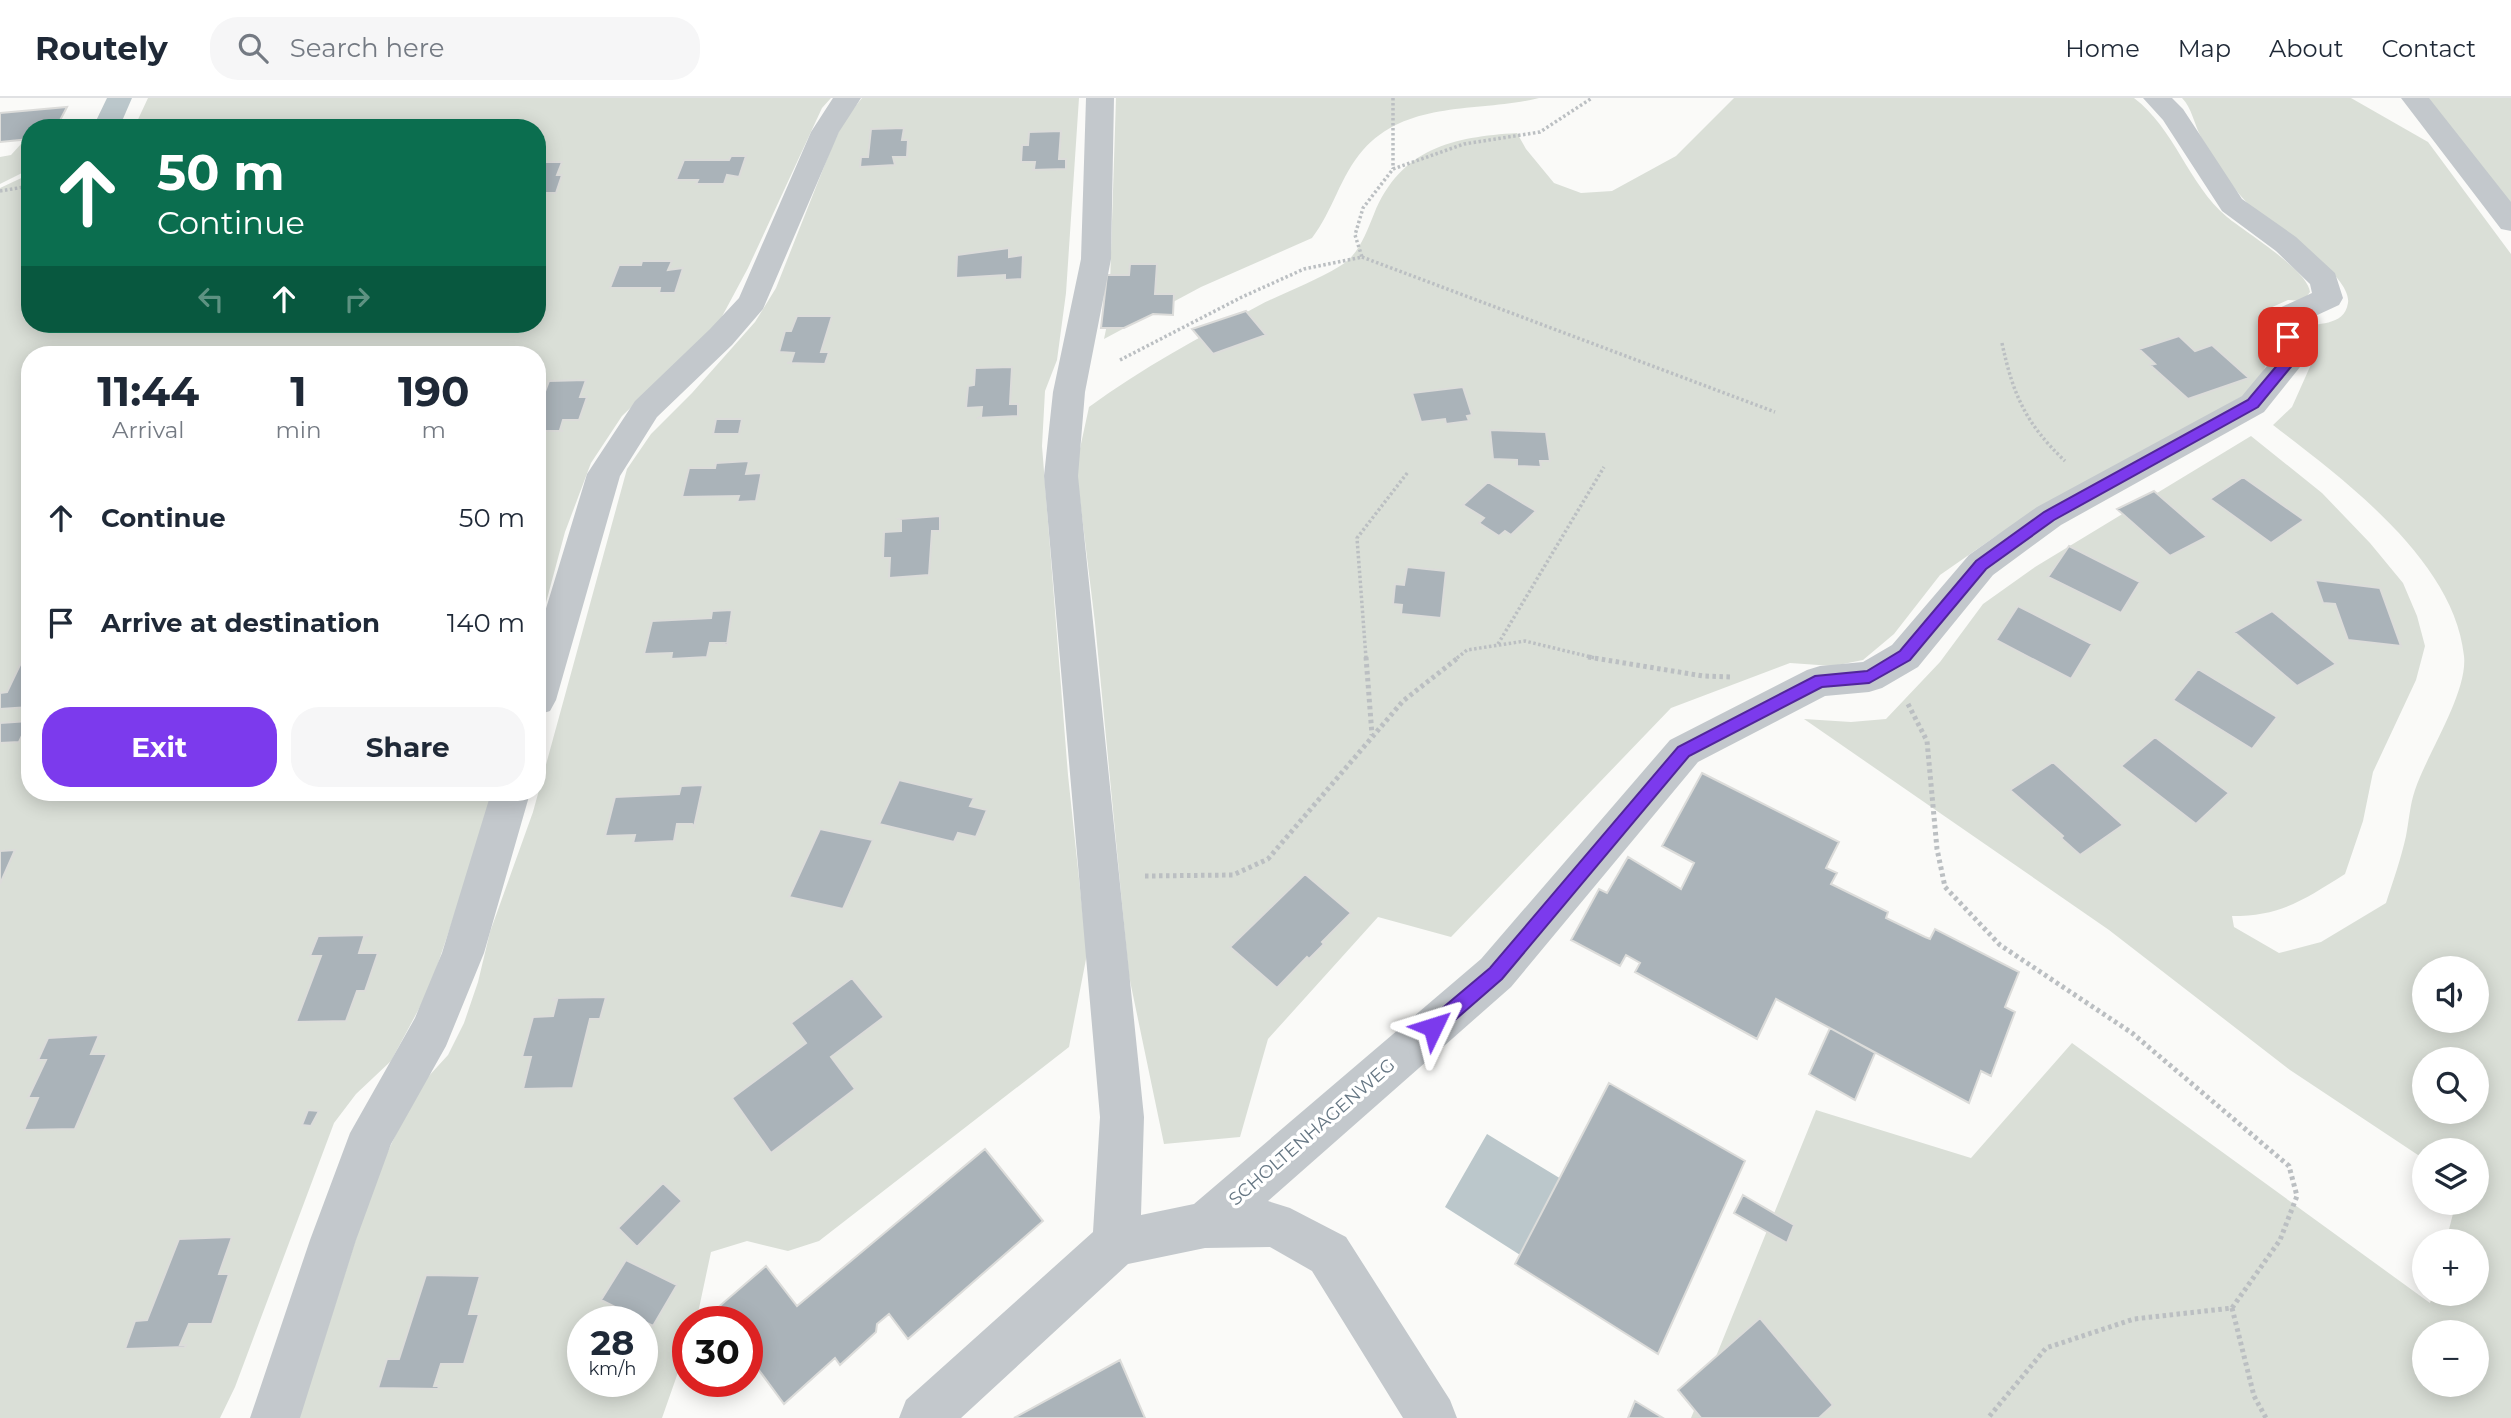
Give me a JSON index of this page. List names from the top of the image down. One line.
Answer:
{"streets":{"street":["SCHOLTENHAGENWEG"]},"page":{"header":"Routely","search":"Search here","nav":["Home","Map","About","Contact"],"turn":["50 m","Continue"],"eta":["11:44","Arrival","1","min","190","m"],"list":[{"name":"Continue","value":"50 m"},{"name":"Arrive at destination","value":"140 m"}],"buttons":["Exit","Share"],"map_buttons":["+","−"],"speed":"28 km/h","limit":"30"}}
